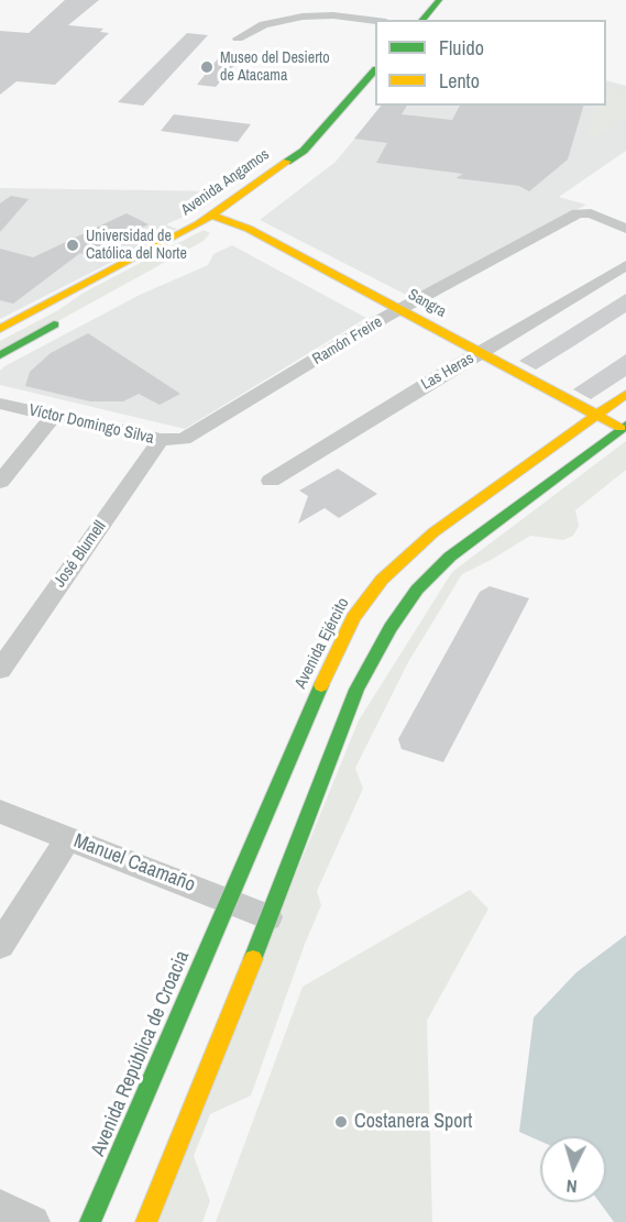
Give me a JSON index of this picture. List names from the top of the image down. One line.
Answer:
{"streets":{"main road":["Avenida Angamos","Sangra","Avenida Ejército","Avenida República de Croacia"],"street":["Ramón Freire","Las Heras","Víctor Domingo Silva","José Blumell","Manuel Caamaño"]},"crossings":[["Avenida Angamos","Sangra"],["Sangra","Ramón Freire"],["Sangra","Las Heras"],["Sangra","Avenida Ejército"],["Ramón Freire","Víctor Domingo Silva"],["Víctor Domingo Silva","José Blumell"],["Avenida Ejército","Manuel Caamaño"],["Avenida Ejército","Avenida República de Croacia"],["Manuel Caamaño","Avenida República de Croacia"]],"places":["Museo del Desierto de Atacama","Universidad de Católica del Norte","Costanera Sport"],"legend":["Fluido","Lento"],"north":"bottom"}
